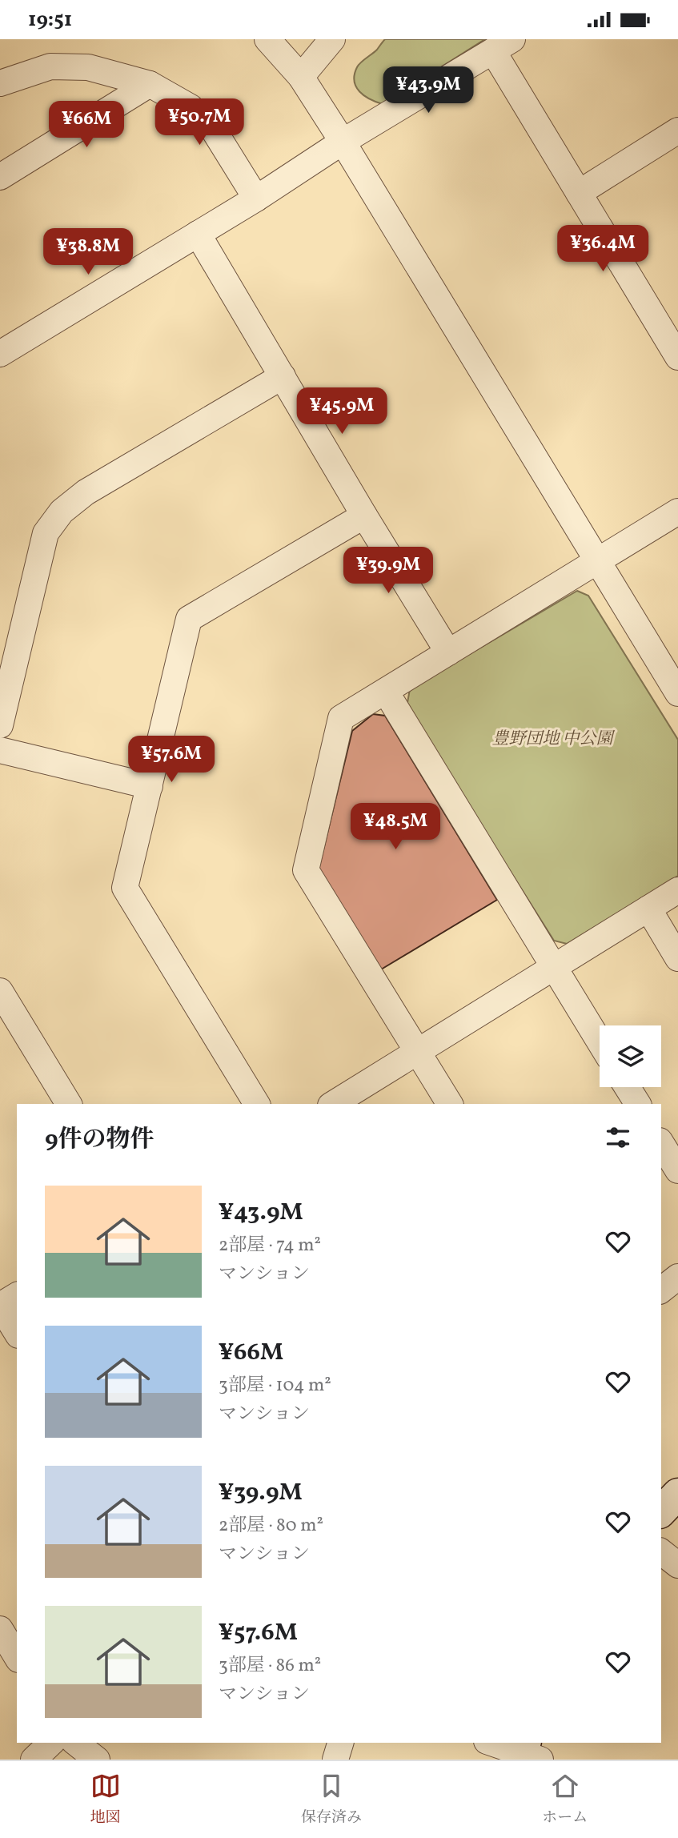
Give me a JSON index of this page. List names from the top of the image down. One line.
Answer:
{"parks":["豊野団地 中公園"],"page":{"status":"19:51","price":["¥43.9M","¥50.7M","¥66M","¥36.4M","¥38.8M","¥45.9M","¥39.9M","¥57.6M","¥48.5M"],"heading":"9件の物件","list":[{"name":"¥43.9M","note":"2部屋 · 74 m² · マンション"},{"name":"¥66M","note":"3部屋 · 104 m² · マンション"},{"name":"¥39.9M","note":"2部屋 · 80 m² · マンション"},{"name":"¥57.6M","note":"3部屋 · 86 m² · マンション"}],"tabs":["地図","保存済み","ホーム"]}}
